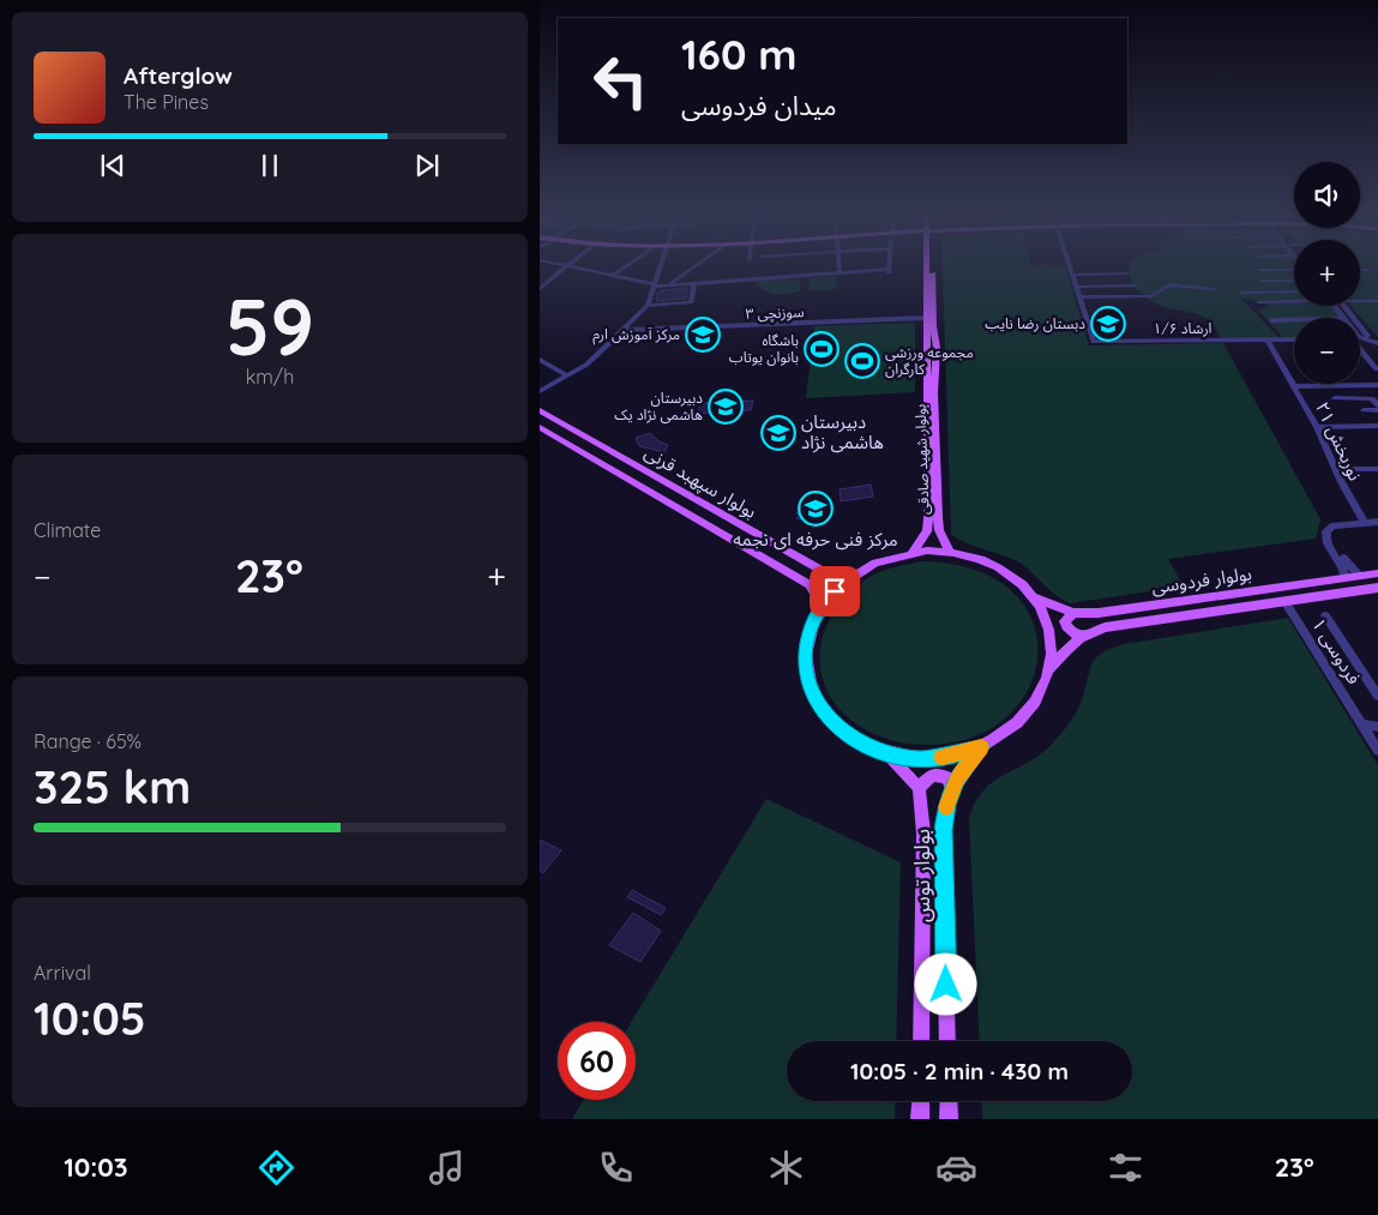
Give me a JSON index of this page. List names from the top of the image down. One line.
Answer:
{"streets":{"main road":["بولوار شهید صادقی","بولوار سپهبد قرنی","بولوار فردوسی","بولوار توس"],"street":["سوزنچی ۳","ارشاد ۱/۶","نوربخش ۲۱","فردوسی ۱"]},"crossings":[["سوزنچی ۳","بولوار شهید صادقی"],["ارشاد ۱/۶","نوربخش ۲۱"],["بولوار فردوسی","فردوسی ۱"]],"places":{"school or university":["دبستان رضا نایب","مرکز آموزش ارم","دبیرستان هاشمی نژاد یک","دبیرستان هاشمی نژاد","مرکز فنی حرفه ای نجمه"],"sports":["باشگاه بانوان یوتاب","مجموعه ورزشی کارگران"]},"page":{"turn":["160 m","میدان فردوسی"],"song":["Afterglow","The Pines"],"map_buttons":["+","−"],"tile":[["59","km/h"],"Climate",["Range · 65%","325 km"],["Arrival","10:05"]],"heat":["−","23°","+"],"limit":"60","trip":"10:05 · 2 min · 430 m","tabs":["10:03","23°"]}}
